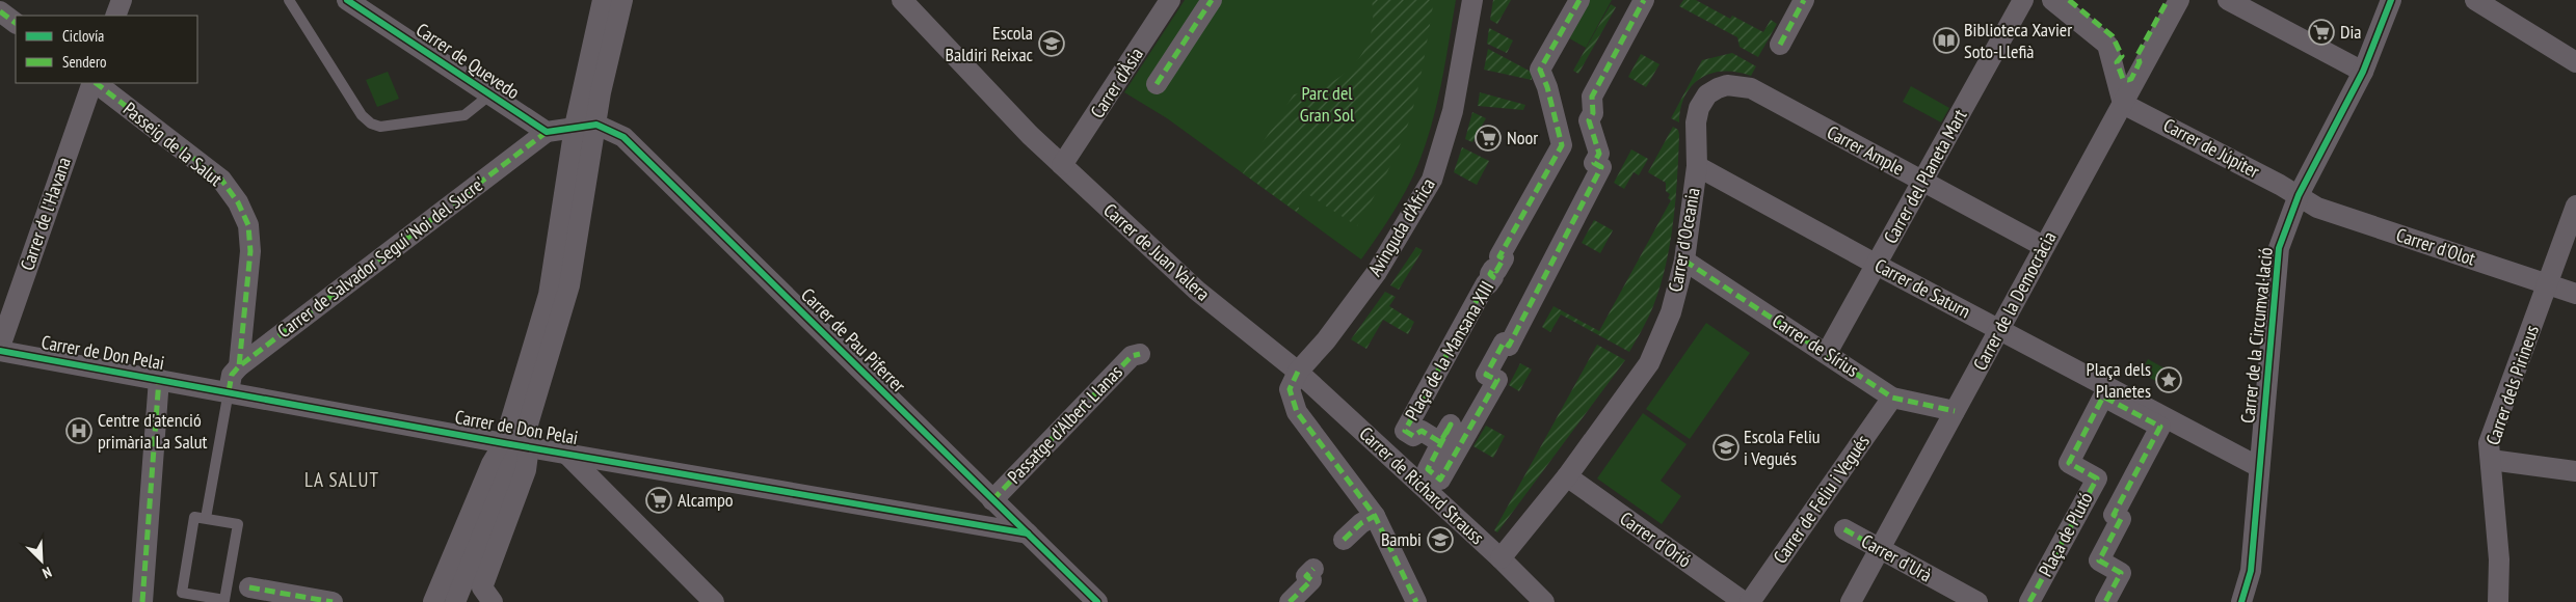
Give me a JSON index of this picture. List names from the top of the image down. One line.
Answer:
{"streets":{"street":["Carrer de Quevedo","Carrer d'Àsia","Passeig de la Salut","Carrer de Júpiter","Carrer Ample","Carrer del Planeta Mart","Carrer de l'Havana","Avinguda d'Àfrica","Carrer d'Oceania","Carrer d'Olot","Carrer de Juan Valera","Carrer de Salvador Seguí 'Noi del Sucre'","Carrer de Saturn","Carrer de la Democràcia","Carrer de la Circumval·lació","Carrer de Pau Piferrer","Carrer de Sírius","Plaça de la Mansana XIII","Carrer de Don Pelai","Carrer dels Pirineus","Passatge d'Albert Llanas","Carrer de Richard Strauss","Carrer de Feliu i Vegués","Plaça de Plutó","Carrer d'Orió","Carrer d'Urà"]},"crossings":[["Carrer de Quevedo","Carrer de Salvador Seguí 'Noi del Sucre'"],["Carrer d'Àsia","Carrer de Juan Valera"],["Passeig de la Salut","Carrer de Salvador Seguí 'Noi del Sucre'"],["Carrer de Júpiter","Carrer d'Olot"],["Carrer de Júpiter","Carrer de la Democràcia"],["Carrer de Júpiter","Carrer de la Circumval·lació"],["Carrer Ample","Carrer del Planeta Mart"],["Carrer Ample","Carrer d'Oceania"],["Carrer Ample","Carrer de la Democràcia"],["Carrer del Planeta Mart","Carrer de Saturn"],["Carrer del Planeta Mart","Carrer de Sírius"],["Carrer de l'Havana","Carrer de Don Pelai"],["Avinguda d'Àfrica","Carrer de Juan Valera"],["Avinguda d'Àfrica","Carrer de Richard Strauss"],["Carrer d'Oceania","Carrer de Saturn"],["Carrer d'Oceania","Carrer de Sírius"],["Carrer d'Oceania","Carrer de Richard Strauss"],["Carrer d'Oceania","Carrer d'Orió"],["Carrer d'Olot","Carrer de la Circumval·lació"],["Carrer d'Olot","Carrer dels Pirineus"],["Carrer de Juan Valera","Carrer de Richard Strauss"],["Carrer de Salvador Seguí 'Noi del Sucre'","Carrer de Don Pelai"],["Carrer de Saturn","Carrer de la Democràcia"],["Carrer de Saturn","Carrer de la Circumval·lació"],["Carrer de la Democràcia","Carrer de Sírius"],["Carrer de la Democràcia","Carrer d'Urà"],["Carrer de Pau Piferrer","Carrer de Don Pelai"],["Carrer de Pau Piferrer","Passatge d'Albert Llanas"],["Carrer de Sírius","Carrer de Feliu i Vegués"]],"districts":["LA SALUT"],"parks":["Parc del Gran Sol"],"places":{"supermarket":["Dia","Noor","Alcampo"],"library":["Biblioteca Xavier Soto-Llefià"],"school or university":["Escola Baldiri Reixac","Escola Feliu i Vegués","Bambi"],"place":["Plaça dels Planetes"],"hospital":["Centre d'atenció primària La Salut"]},"legend":["Ciclovía","Sendero"],"north":"bottom right"}
